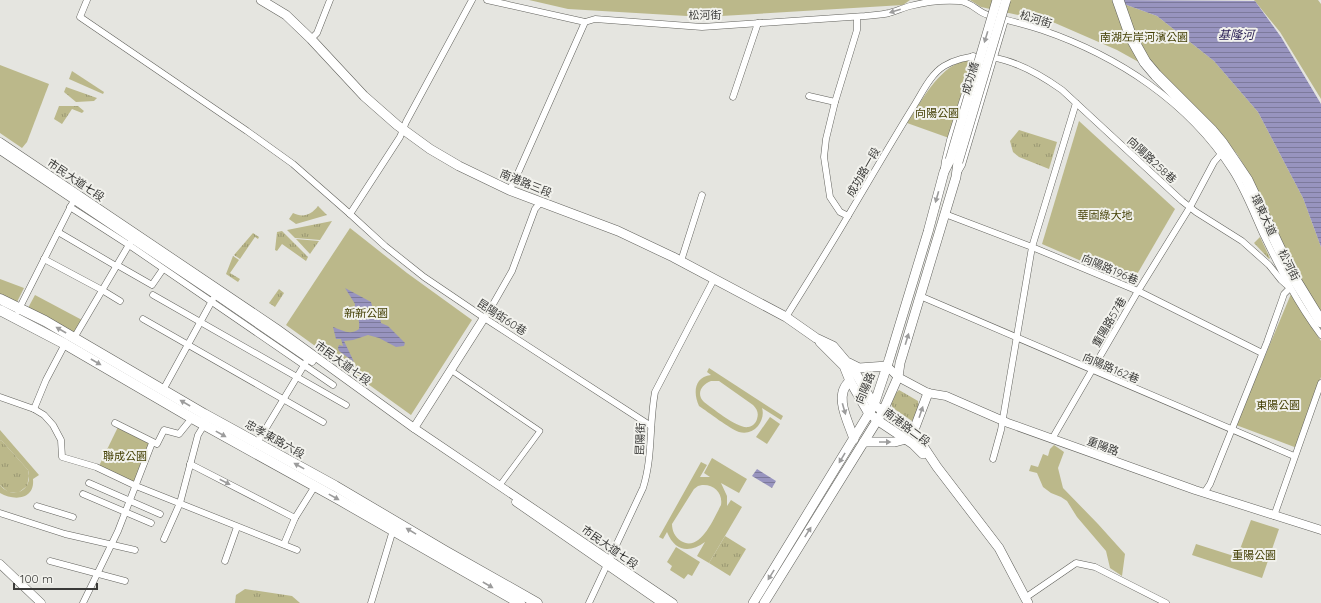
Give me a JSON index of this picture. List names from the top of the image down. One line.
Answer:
{"streets":{"highway":["環東大道"],"main road":["成功橋","南港路三段","向陽路","南港路二段","忠孝東路六段"],"street":["松河街","向陽路258巷","成功路一段","市民大道七段","向陽路196巷","昆陽街60巷","重陽路57巷","向陽路162巷","昆陽街","重陽路"]},"crossings":[["松河街","向陽路258巷"],["松河街","重陽路57巷"],["成功橋","向陽路"],["向陽路258巷","成功路一段"],["向陽路258巷","重陽路57巷"],["成功路一段","南港路三段"],["市民大道七段","昆陽街"],["南港路三段","南港路二段"],["南港路三段","昆陽街"],["向陽路196巷","重陽路57巷"],["昆陽街60巷","昆陽街"],["重陽路57巷","向陽路162巷"],["重陽路57巷","重陽路"],["向陽路","南港路二段"],["向陽路","重陽路"]],"water":["基隆河"],"parks":["南湖左岸河濱公園","向陽公園","華固綠大地","新新公園","東陽公園","聯成公園","重陽公園"],"scale_bar":"100 m"}
